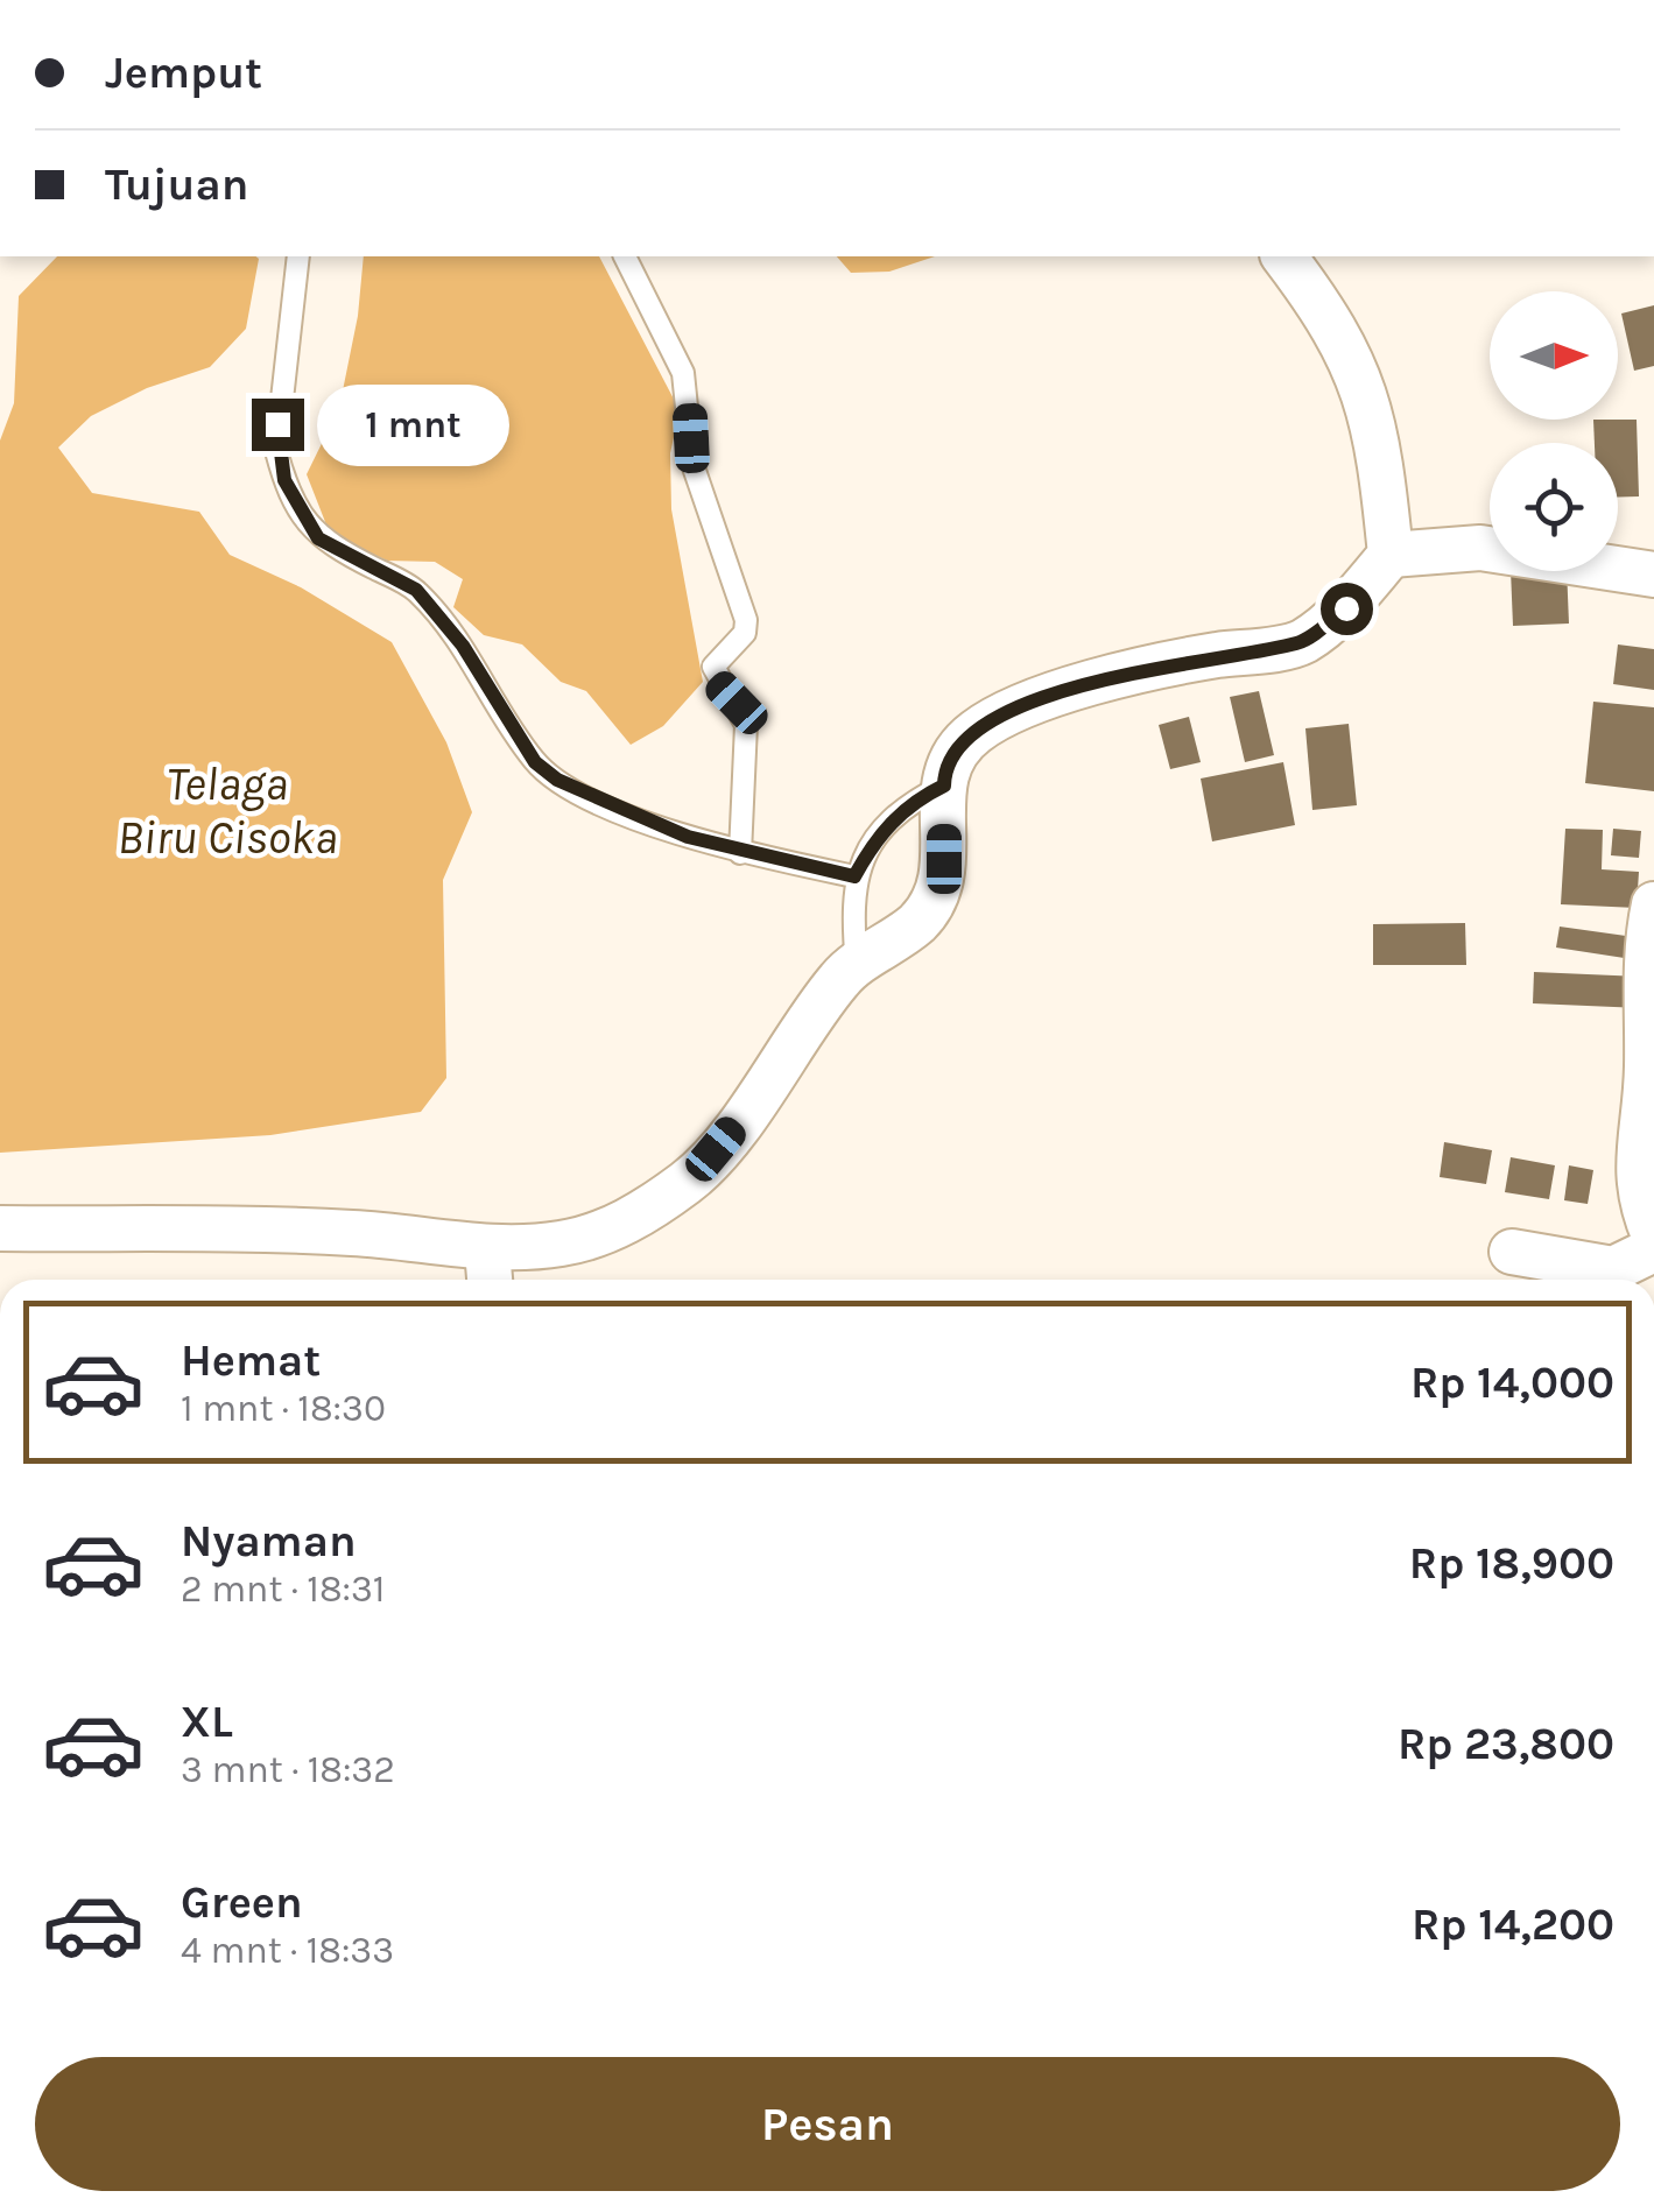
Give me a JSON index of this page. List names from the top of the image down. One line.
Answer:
{"water":["Telaga Biru Cisoka"],"north":"right","page":{"banner":["Jemput","Tujuan"],"bubble":"1 mnt","list":[{"name":"Hemat","note":"1 mnt · 18:30","value":"Rp 14,000"},{"name":"Nyaman","note":"2 mnt · 18:31","value":"Rp 18,900"},{"name":"XL","note":"3 mnt · 18:32","value":"Rp 23,800"},{"name":"Green","note":"4 mnt · 18:33","value":"Rp 14,200"}],"buttons":"Pesan"}}
